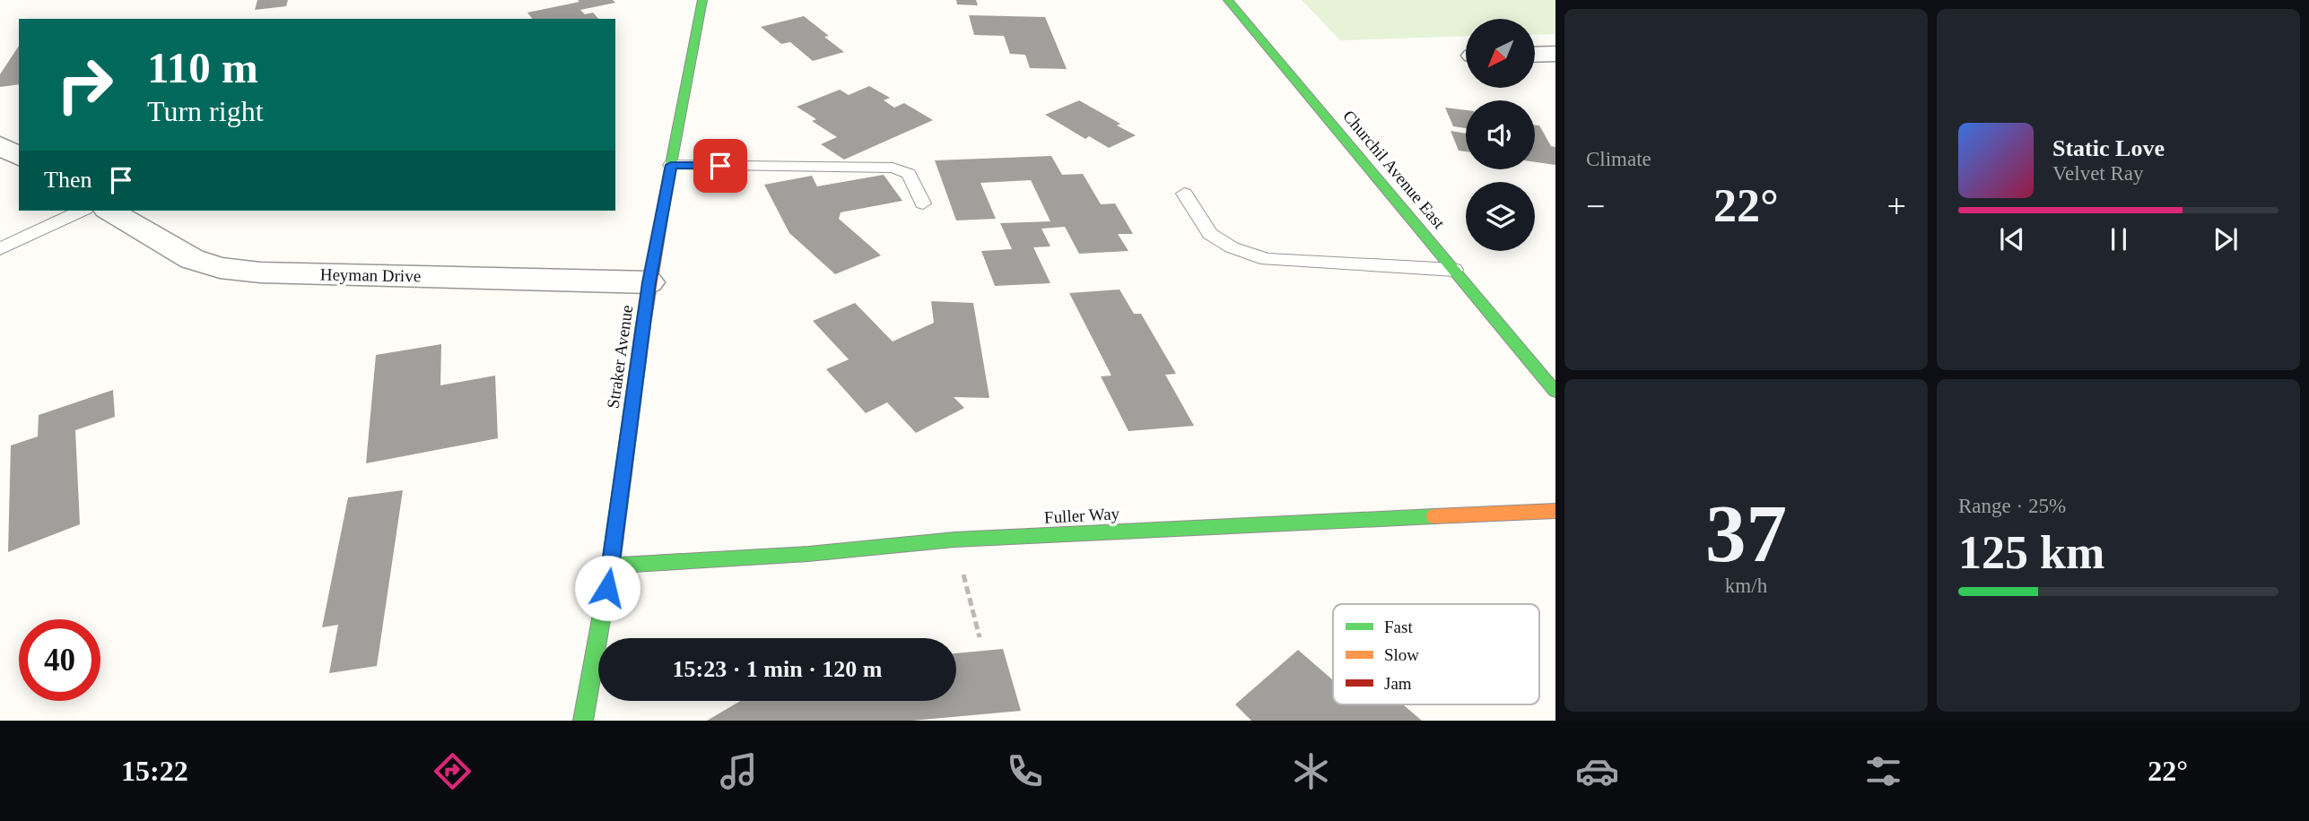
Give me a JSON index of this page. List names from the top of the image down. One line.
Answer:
{"streets":{"street":["Churchil Avenue East","Heyman Drive","Straker Avenue","Fuller Way"]},"crossings":[["Heyman Drive","Straker Avenue"],["Straker Avenue","Fuller Way"]],"legend":["Fast","Slow","Jam"],"north":"bottom left","page":{"tile":["Climate",["37","km/h"],["Range · 25%","125 km"]],"turn":["110 m","Turn right"],"song":["Static Love","Velvet Ray"],"then":"Then","heat":["−","22°","+"],"limit":"40","trip":"15:23 · 1 min · 120 m","tabs":["15:22","22°"]}}
